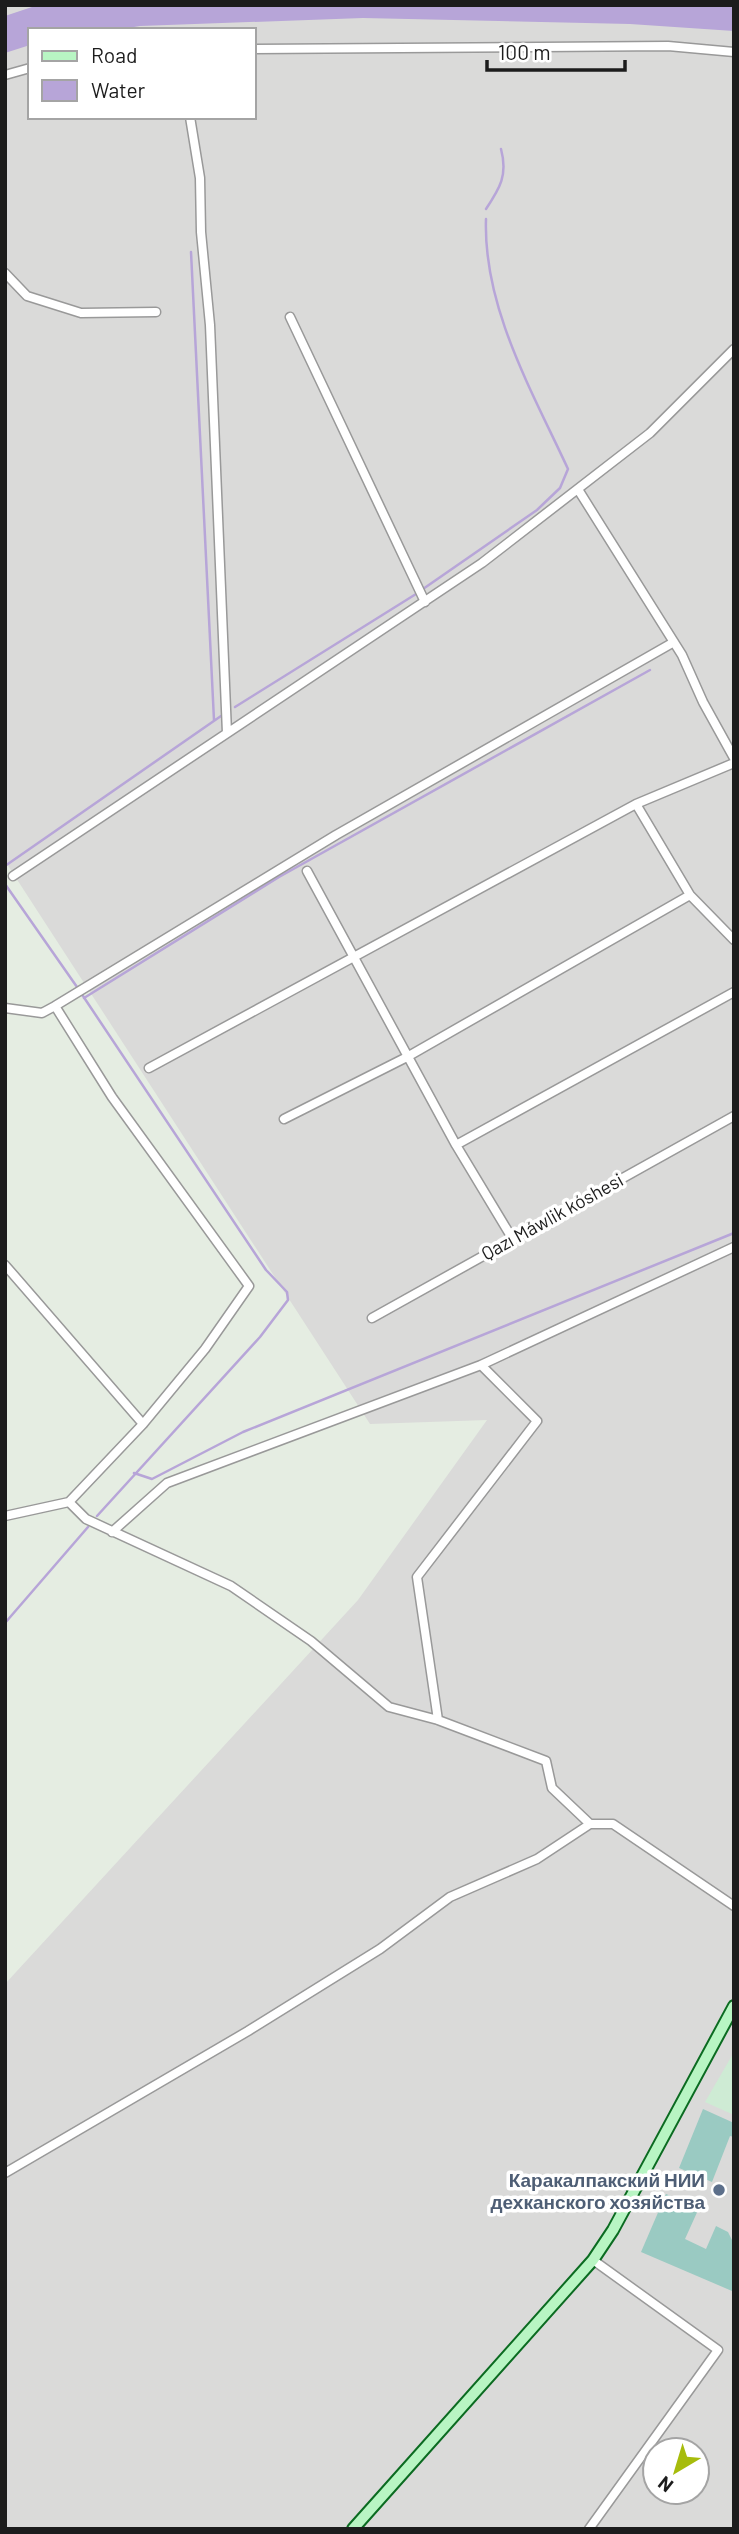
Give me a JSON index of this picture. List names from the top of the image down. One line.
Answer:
{"streets":{"street":["Qazı Máwlik kóshesi"]},"places":["Каракалпакский НИИ дехканского хозяйства"],"legend":["Road","Water"],"scale_bar":"100 m","north":"bottom left"}
